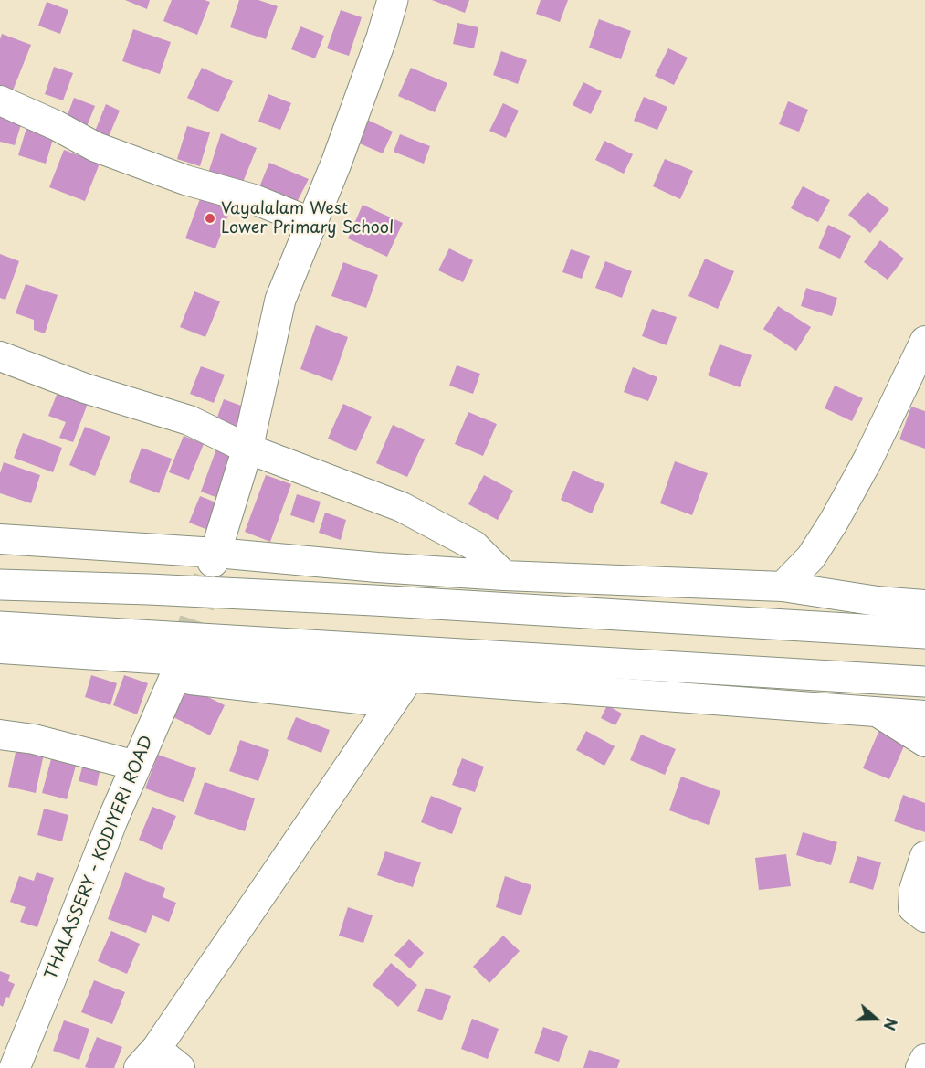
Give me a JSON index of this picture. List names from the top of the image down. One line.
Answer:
{"streets":{"main road":["THALASSERY - KODIYERI ROAD"]},"places":["Vayalalam West Lower Primary School"],"north":"right"}
